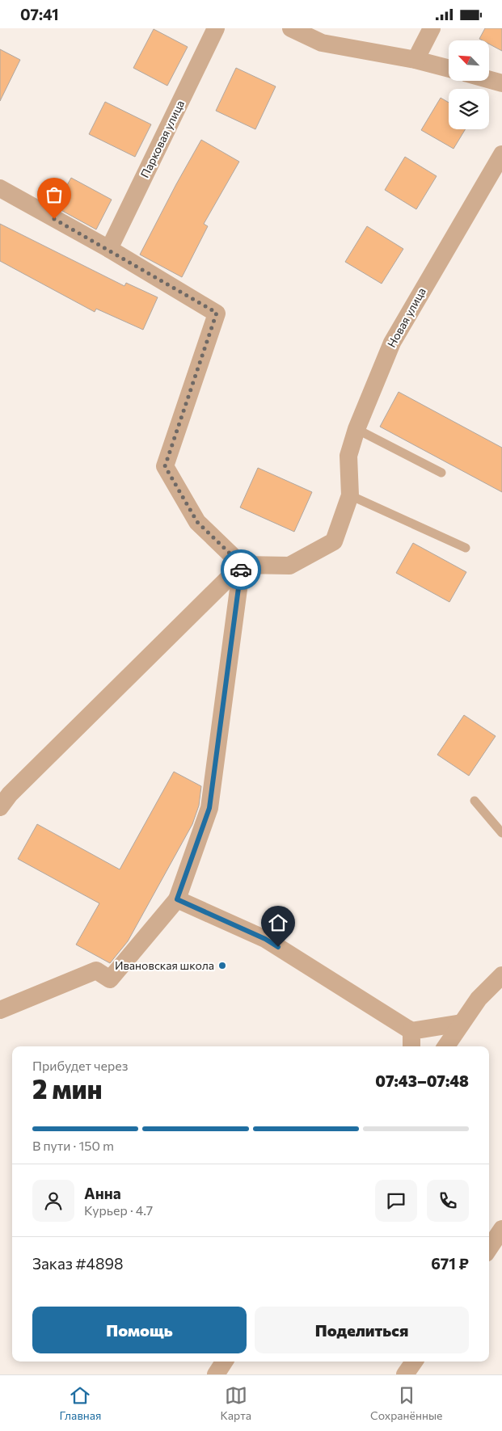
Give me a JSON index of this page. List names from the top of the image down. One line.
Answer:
{"streets":{"street":["Парковая улица","Новая улица"]},"places":["Ивановская школа"],"north":"top left","page":{"status":"07:41","heading":["2 мин","Прибудет через","07:43–07:48"],"panel":["Анна","Курьер · 4.7","Заказ #4898","671 ₽"],"bar":"В пути · 150 m","buttons":["Помощь","Поделиться"],"tabs":["Главная","Карта","Сохранённые"]}}
